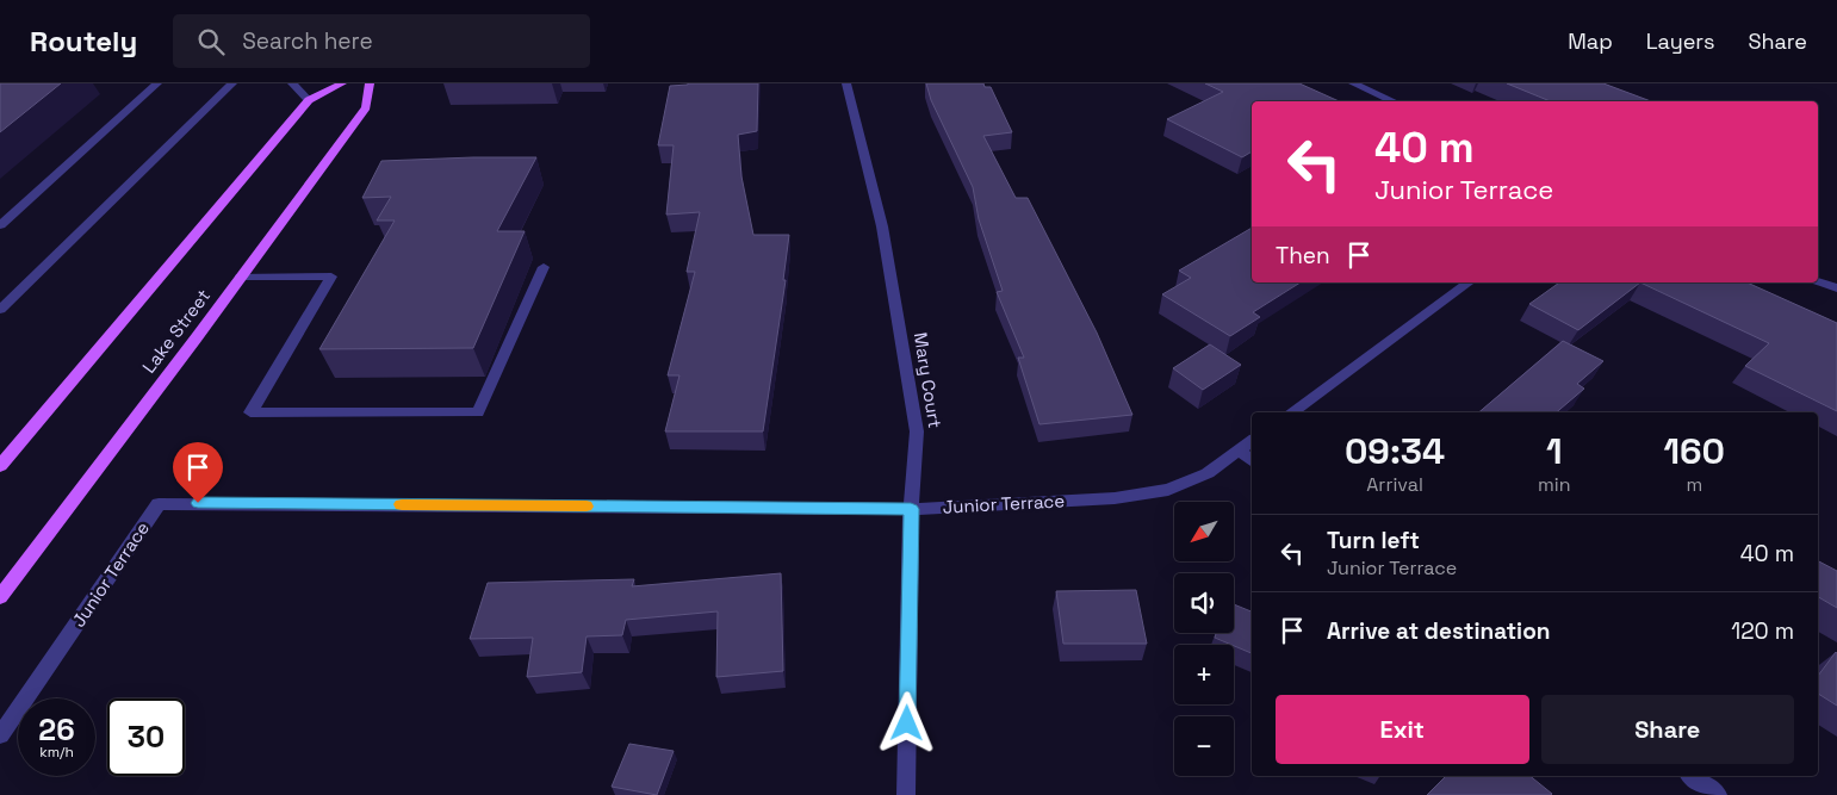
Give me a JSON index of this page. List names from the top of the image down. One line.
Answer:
{"streets":{"main road":["Lake Street"],"street":["Mary Court","Junior Terrace"]},"crossings":[["Mary Court","Junior Terrace"]],"north":"bottom left","page":{"header":"Routely","search":"Search here","nav":["Map","Layers","Share"],"turn":["40 m","Junior Terrace"],"then":"Then","eta":["09:34","Arrival","1","min","160","m"],"map_buttons":["+","−"],"list":[{"name":"Turn left","note":"Junior Terrace","value":"40 m"},{"name":"Arrive at destination","value":"120 m"}],"buttons":["Exit","Share"],"speed":"26 km/h","limit":"30"}}
